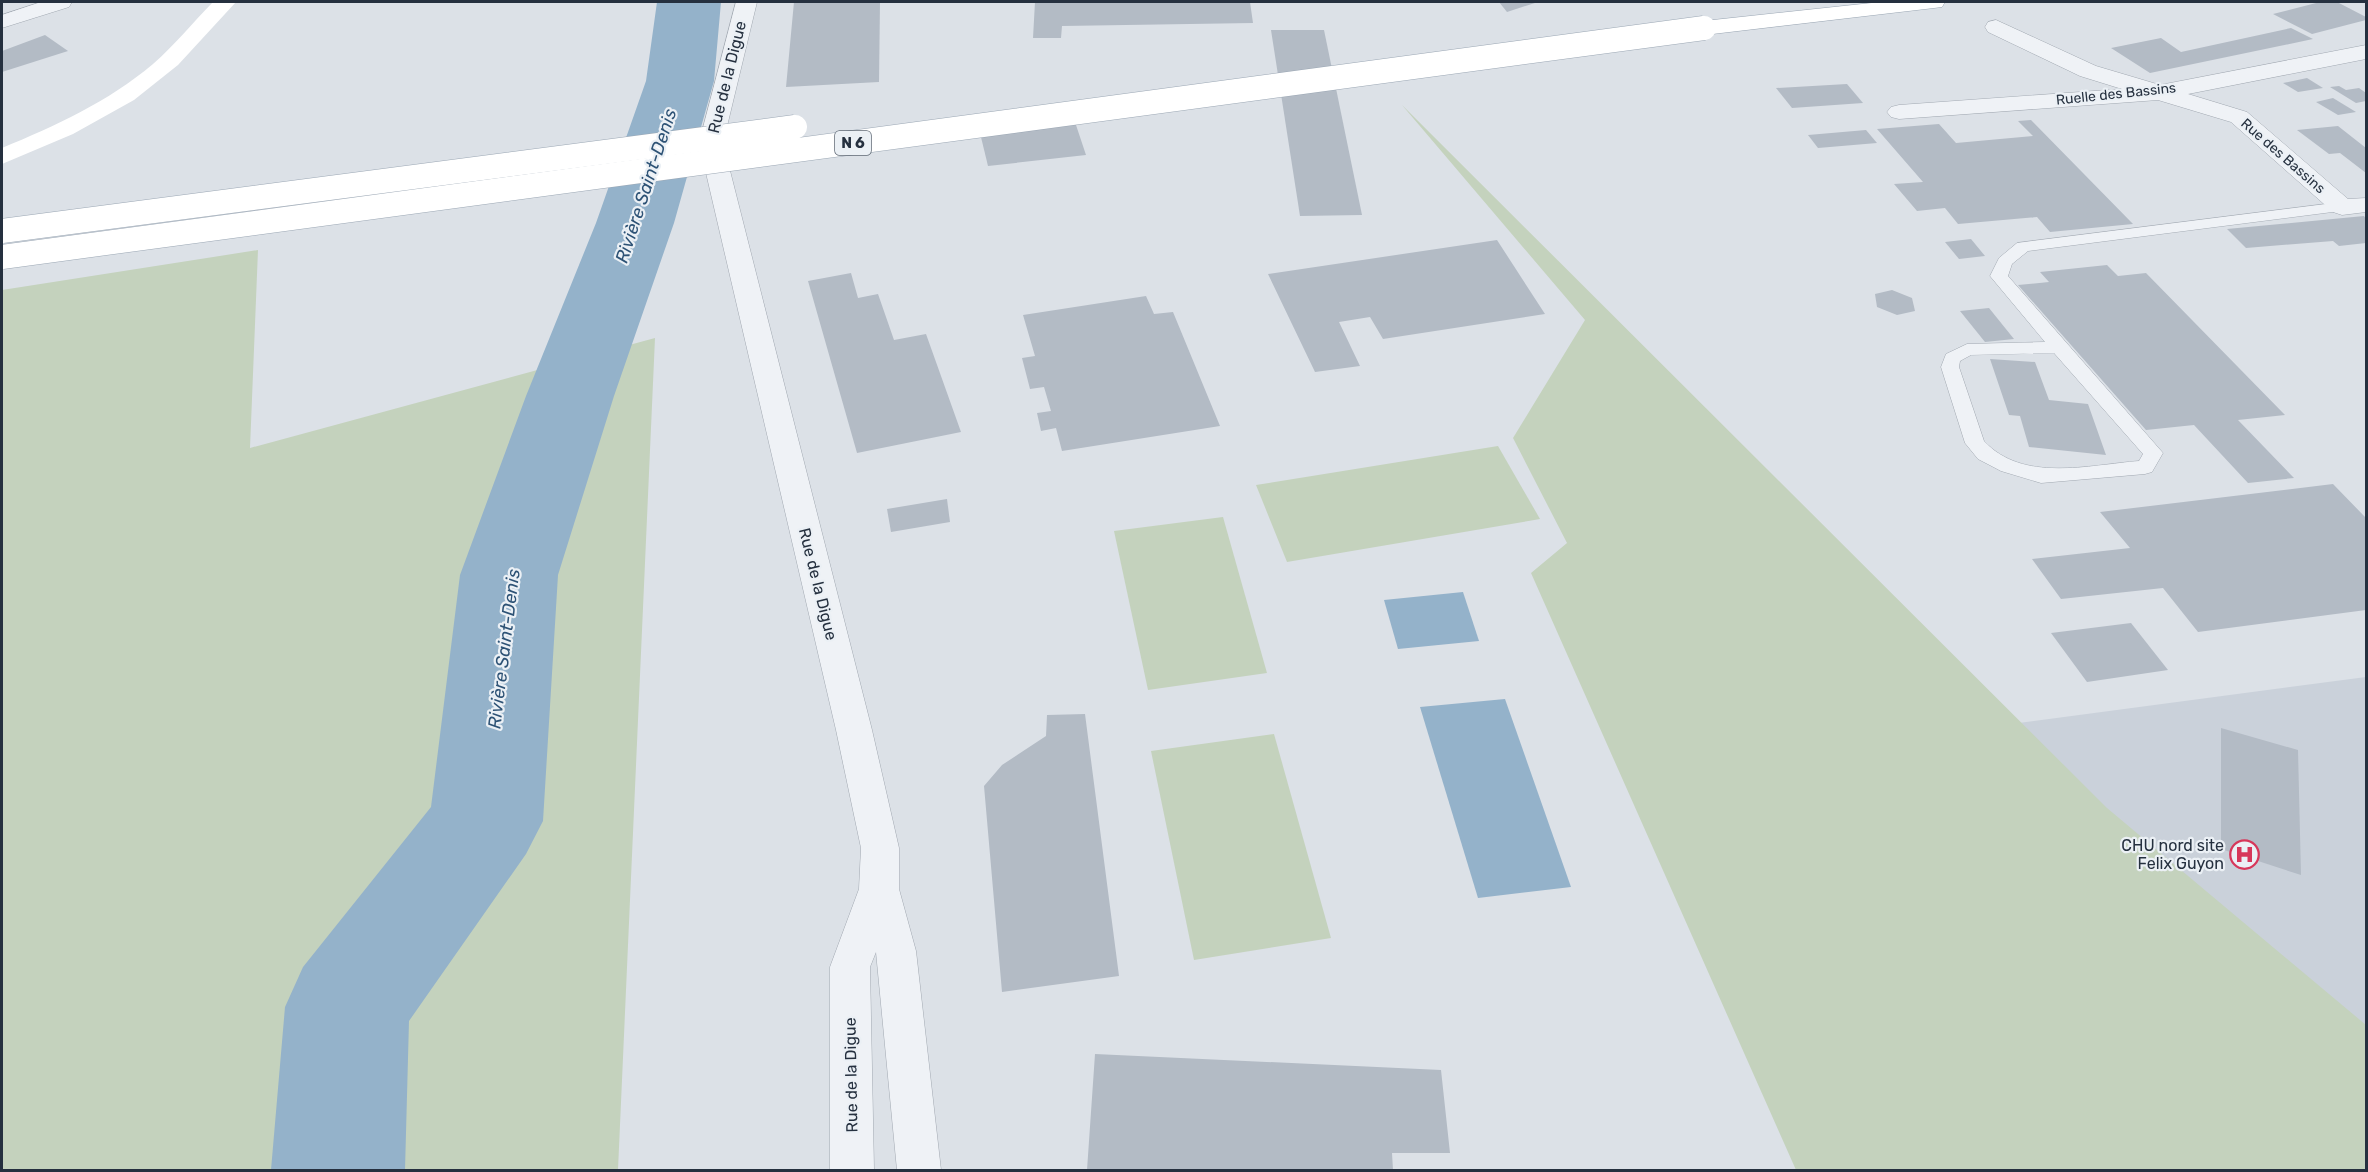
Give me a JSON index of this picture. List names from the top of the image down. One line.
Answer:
{"streets":{"main road":["N 6"],"street":["Rue de la Digue","Ruelle des Bassins","Rue des Bassins"]},"crossings":[["Ruelle des Bassins","Rue des Bassins"]],"water":["Rivière Saint-Denis"],"places":{"hospital":["CHU nord site Felix Guyon"]}}
